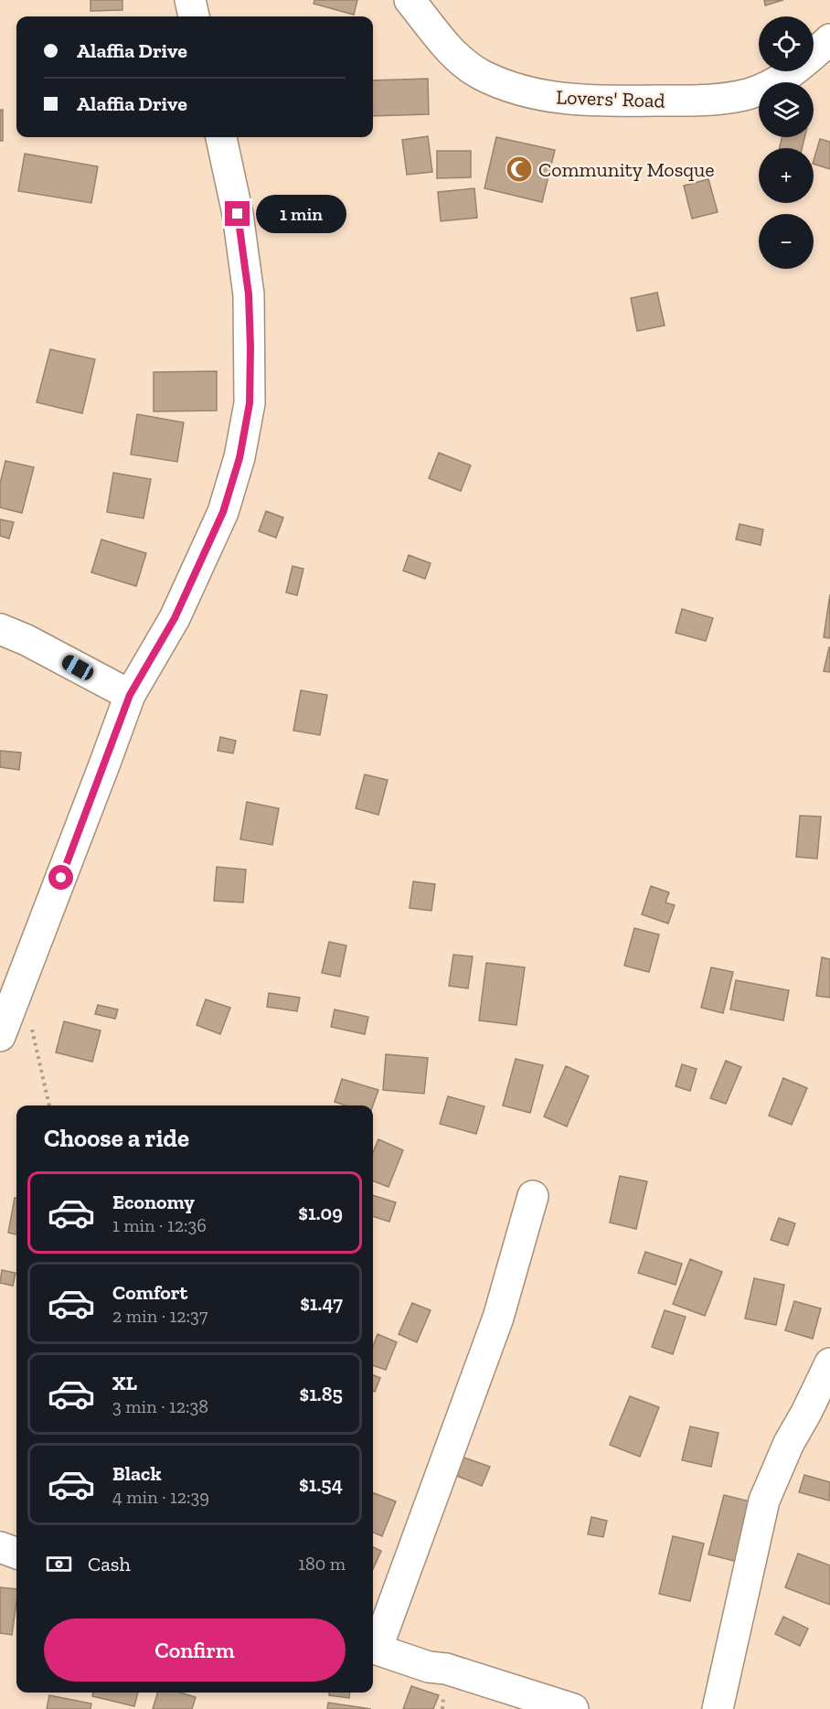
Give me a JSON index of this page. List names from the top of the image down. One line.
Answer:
{"streets":{"street":["Lovers' Road"]},"places":{"mosque":["Community Mosque"]},"page":{"map_buttons":["+","−"],"banner":["Alaffia Drive","Alaffia Drive"],"bubble":"1 min","heading":"Choose a ride","list":[{"name":"Economy","note":"1 min · 12:36","value":"$1.09"},{"name":"Comfort","note":"2 min · 12:37","value":"$1.47"},{"name":"XL","note":"3 min · 12:38","value":"$1.85"},{"name":"Black","note":"4 min · 12:39","value":"$1.54"}],"pay":["Cash","180 m"],"buttons":"Confirm"}}
